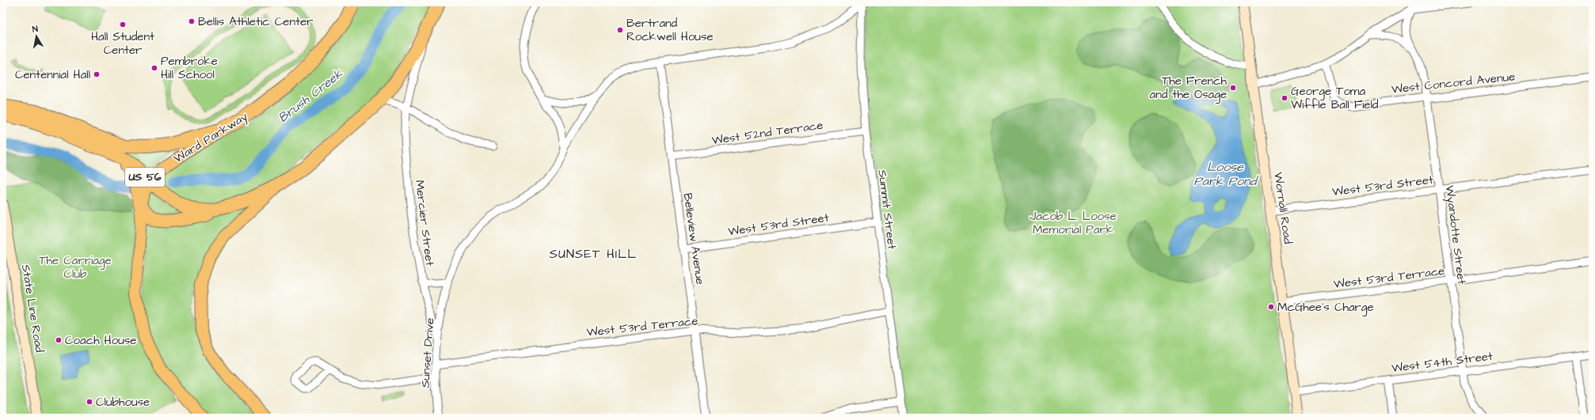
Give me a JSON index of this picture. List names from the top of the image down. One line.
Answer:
{"streets":{"highway":["Ward Parkway","US 56"],"main road":["Wornall Road","State Line Road"],"street":["West Concord Avenue","West 52nd Terrace","West 53rd Street","Summit Street","Mercier Street","Wyandotte Street","Belleview Avenue","West 53rd Terrace","Sunset Drive","West 54th Street"]},"crossings":[["West Concord Avenue","Wyandotte Street"],["West 52nd Terrace","Summit Street"],["West 52nd Terrace","Belleview Avenue"],["Ward Parkway","US 56"],["US 56","Mercier Street"],["West 53rd Street","Wornall Road"],["West 53rd Street","Summit Street"],["West 53rd Street","Wyandotte Street"],["West 53rd Street","Belleview Avenue"],["Wornall Road","West 53rd Terrace"],["Wornall Road","West 54th Street"],["Summit Street","West 53rd Terrace"],["Summit Street","Sunset Drive"],["Mercier Street","Sunset Drive"],["Wyandotte Street","West 53rd Terrace"],["Wyandotte Street","West 54th Street"],["Belleview Avenue","West 53rd Terrace"],["Belleview Avenue","Sunset Drive"],["West 53rd Terrace","Sunset Drive"]],"districts":["SUNSET HILL"],"water":["Brush Creek","Loose Park Pond"],"parks":["Jacob L. Loose Memorial Park","The Carriage Club"],"places":["Bellis Athletic Center","Hall Student Center","Bertrand Rockwell House","Pembroke Hill School","Centennial Hall","The French and the Osage","George Toma Wiffle Ball Field","McGhee's Charge","Coach House","Clubhouse"],"north":"top"}
